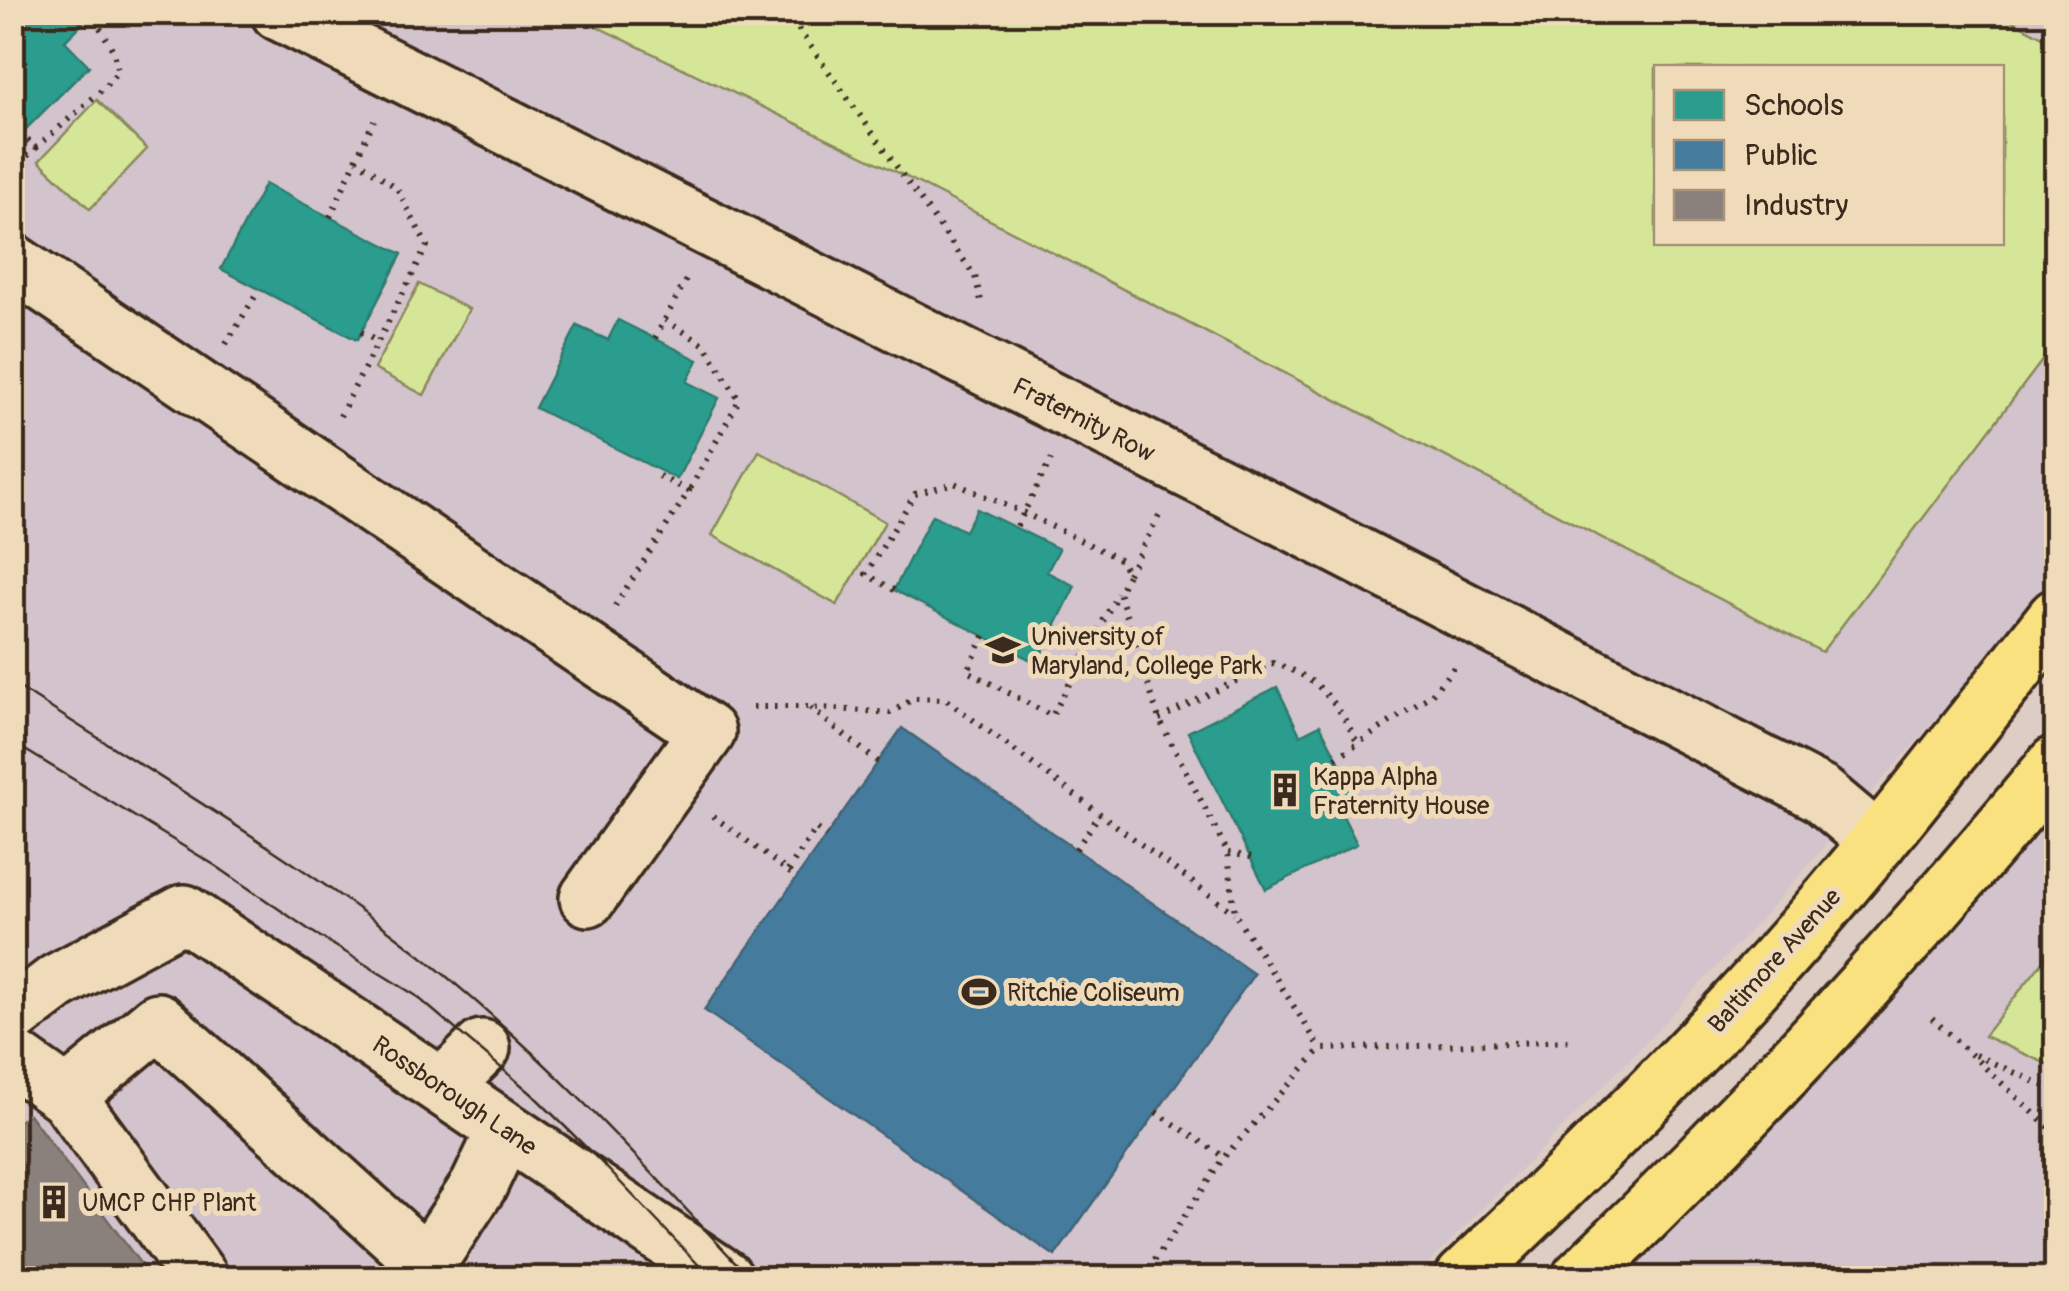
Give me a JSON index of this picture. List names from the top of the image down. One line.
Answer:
{"streets":{"main road":["Baltimore Avenue"],"street":["Fraternity Row","Rossborough Lane"]},"crossings":[["Fraternity Row","Baltimore Avenue"]],"places":{"school or university":["University of Maryland, College Park"],"building":["Kappa Alpha Fraternity House","UMCP CHP Plant"],"sports":["Ritchie Coliseum"]},"legend":["Schools","Public","Industry"]}
